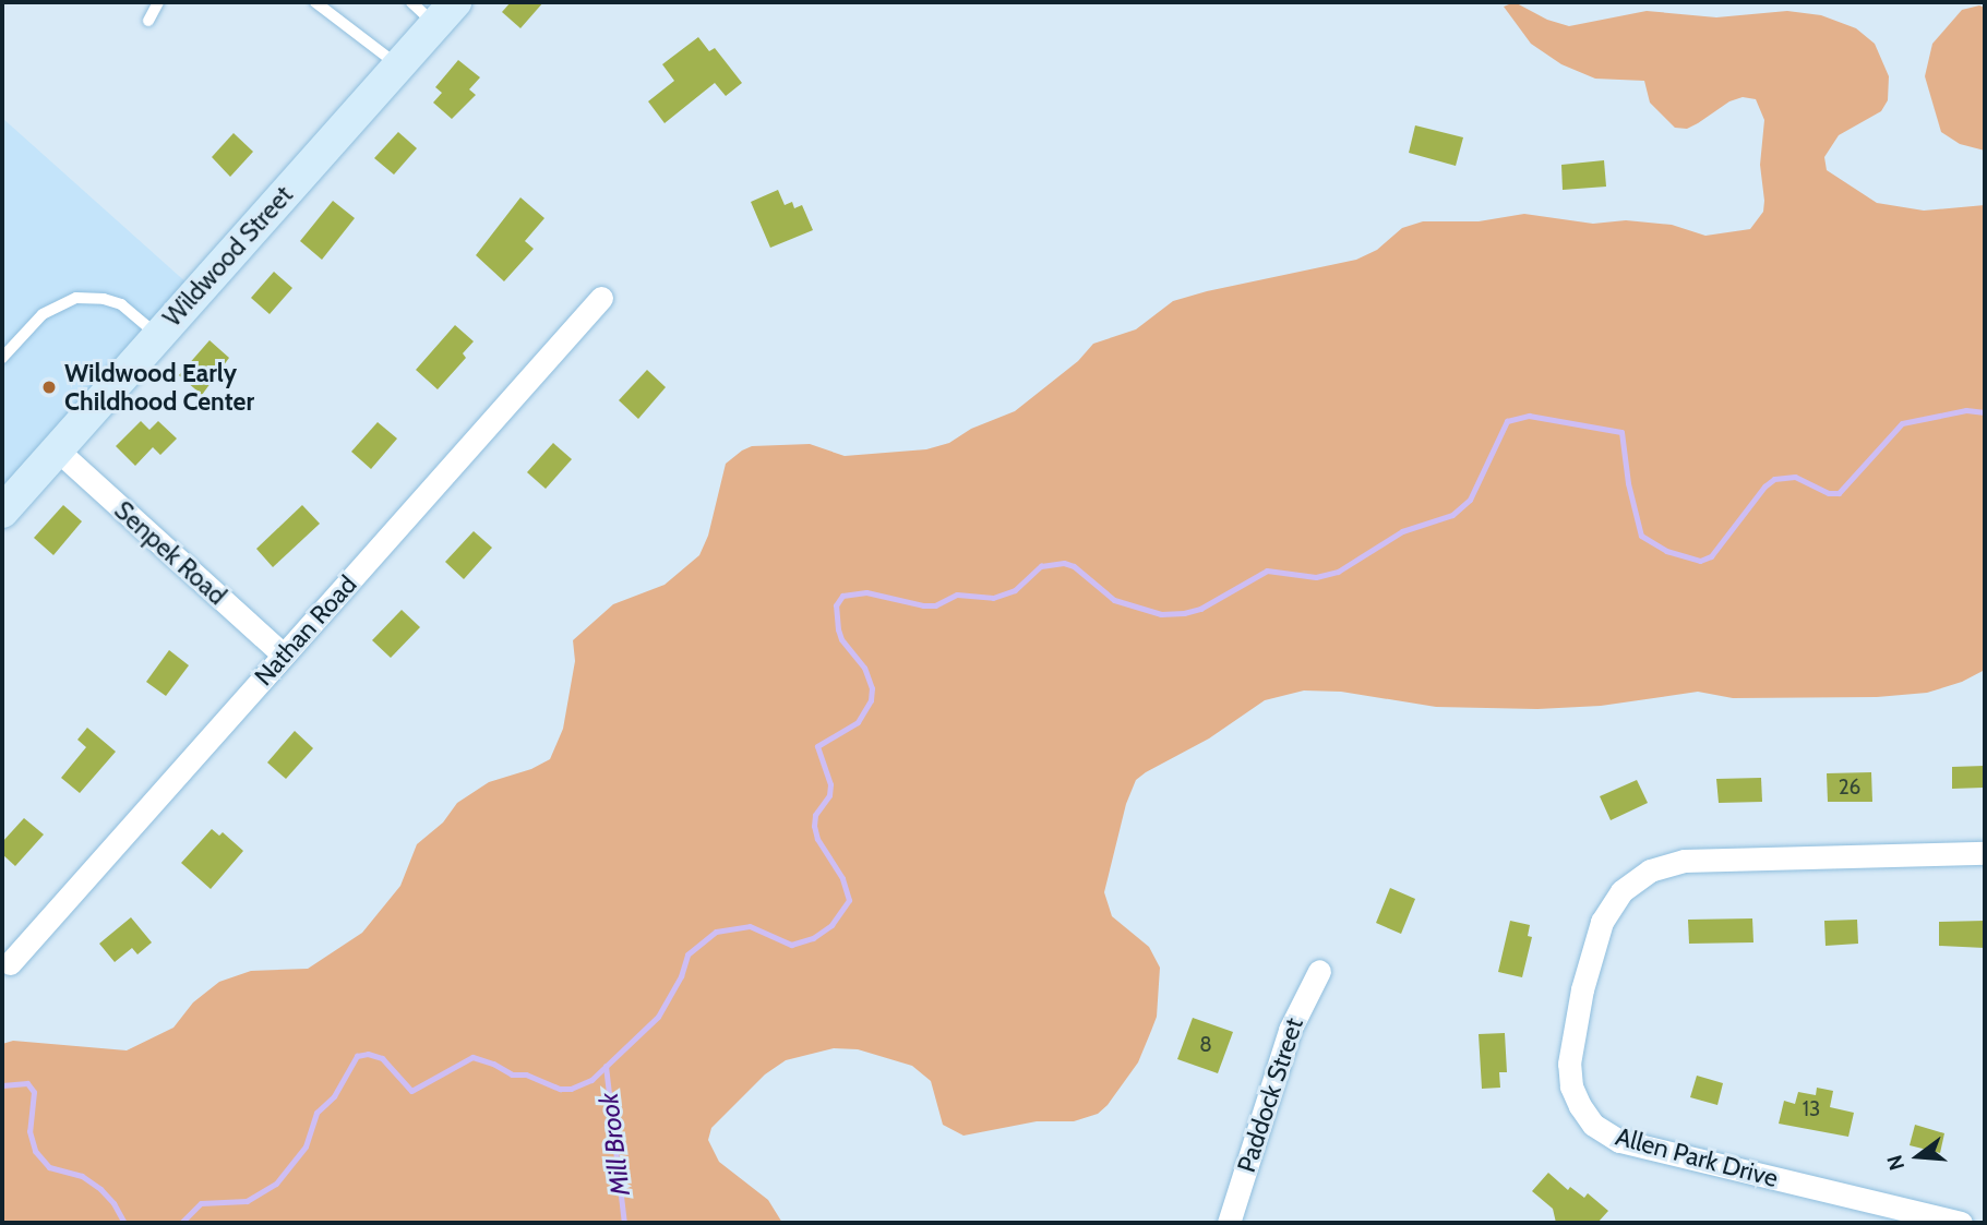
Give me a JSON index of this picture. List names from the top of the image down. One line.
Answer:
{"streets":{"street":["Wildwood Street","Senpek Road","Nathan Road","Paddock Street","Allen Park Drive"]},"crossings":[["Wildwood Street","Senpek Road"],["Senpek Road","Nathan Road"]],"water":["Mill Brook"],"places":["Wildwood Early Childhood Center"],"house_numbers":["26","8","13"],"north":"left"}
